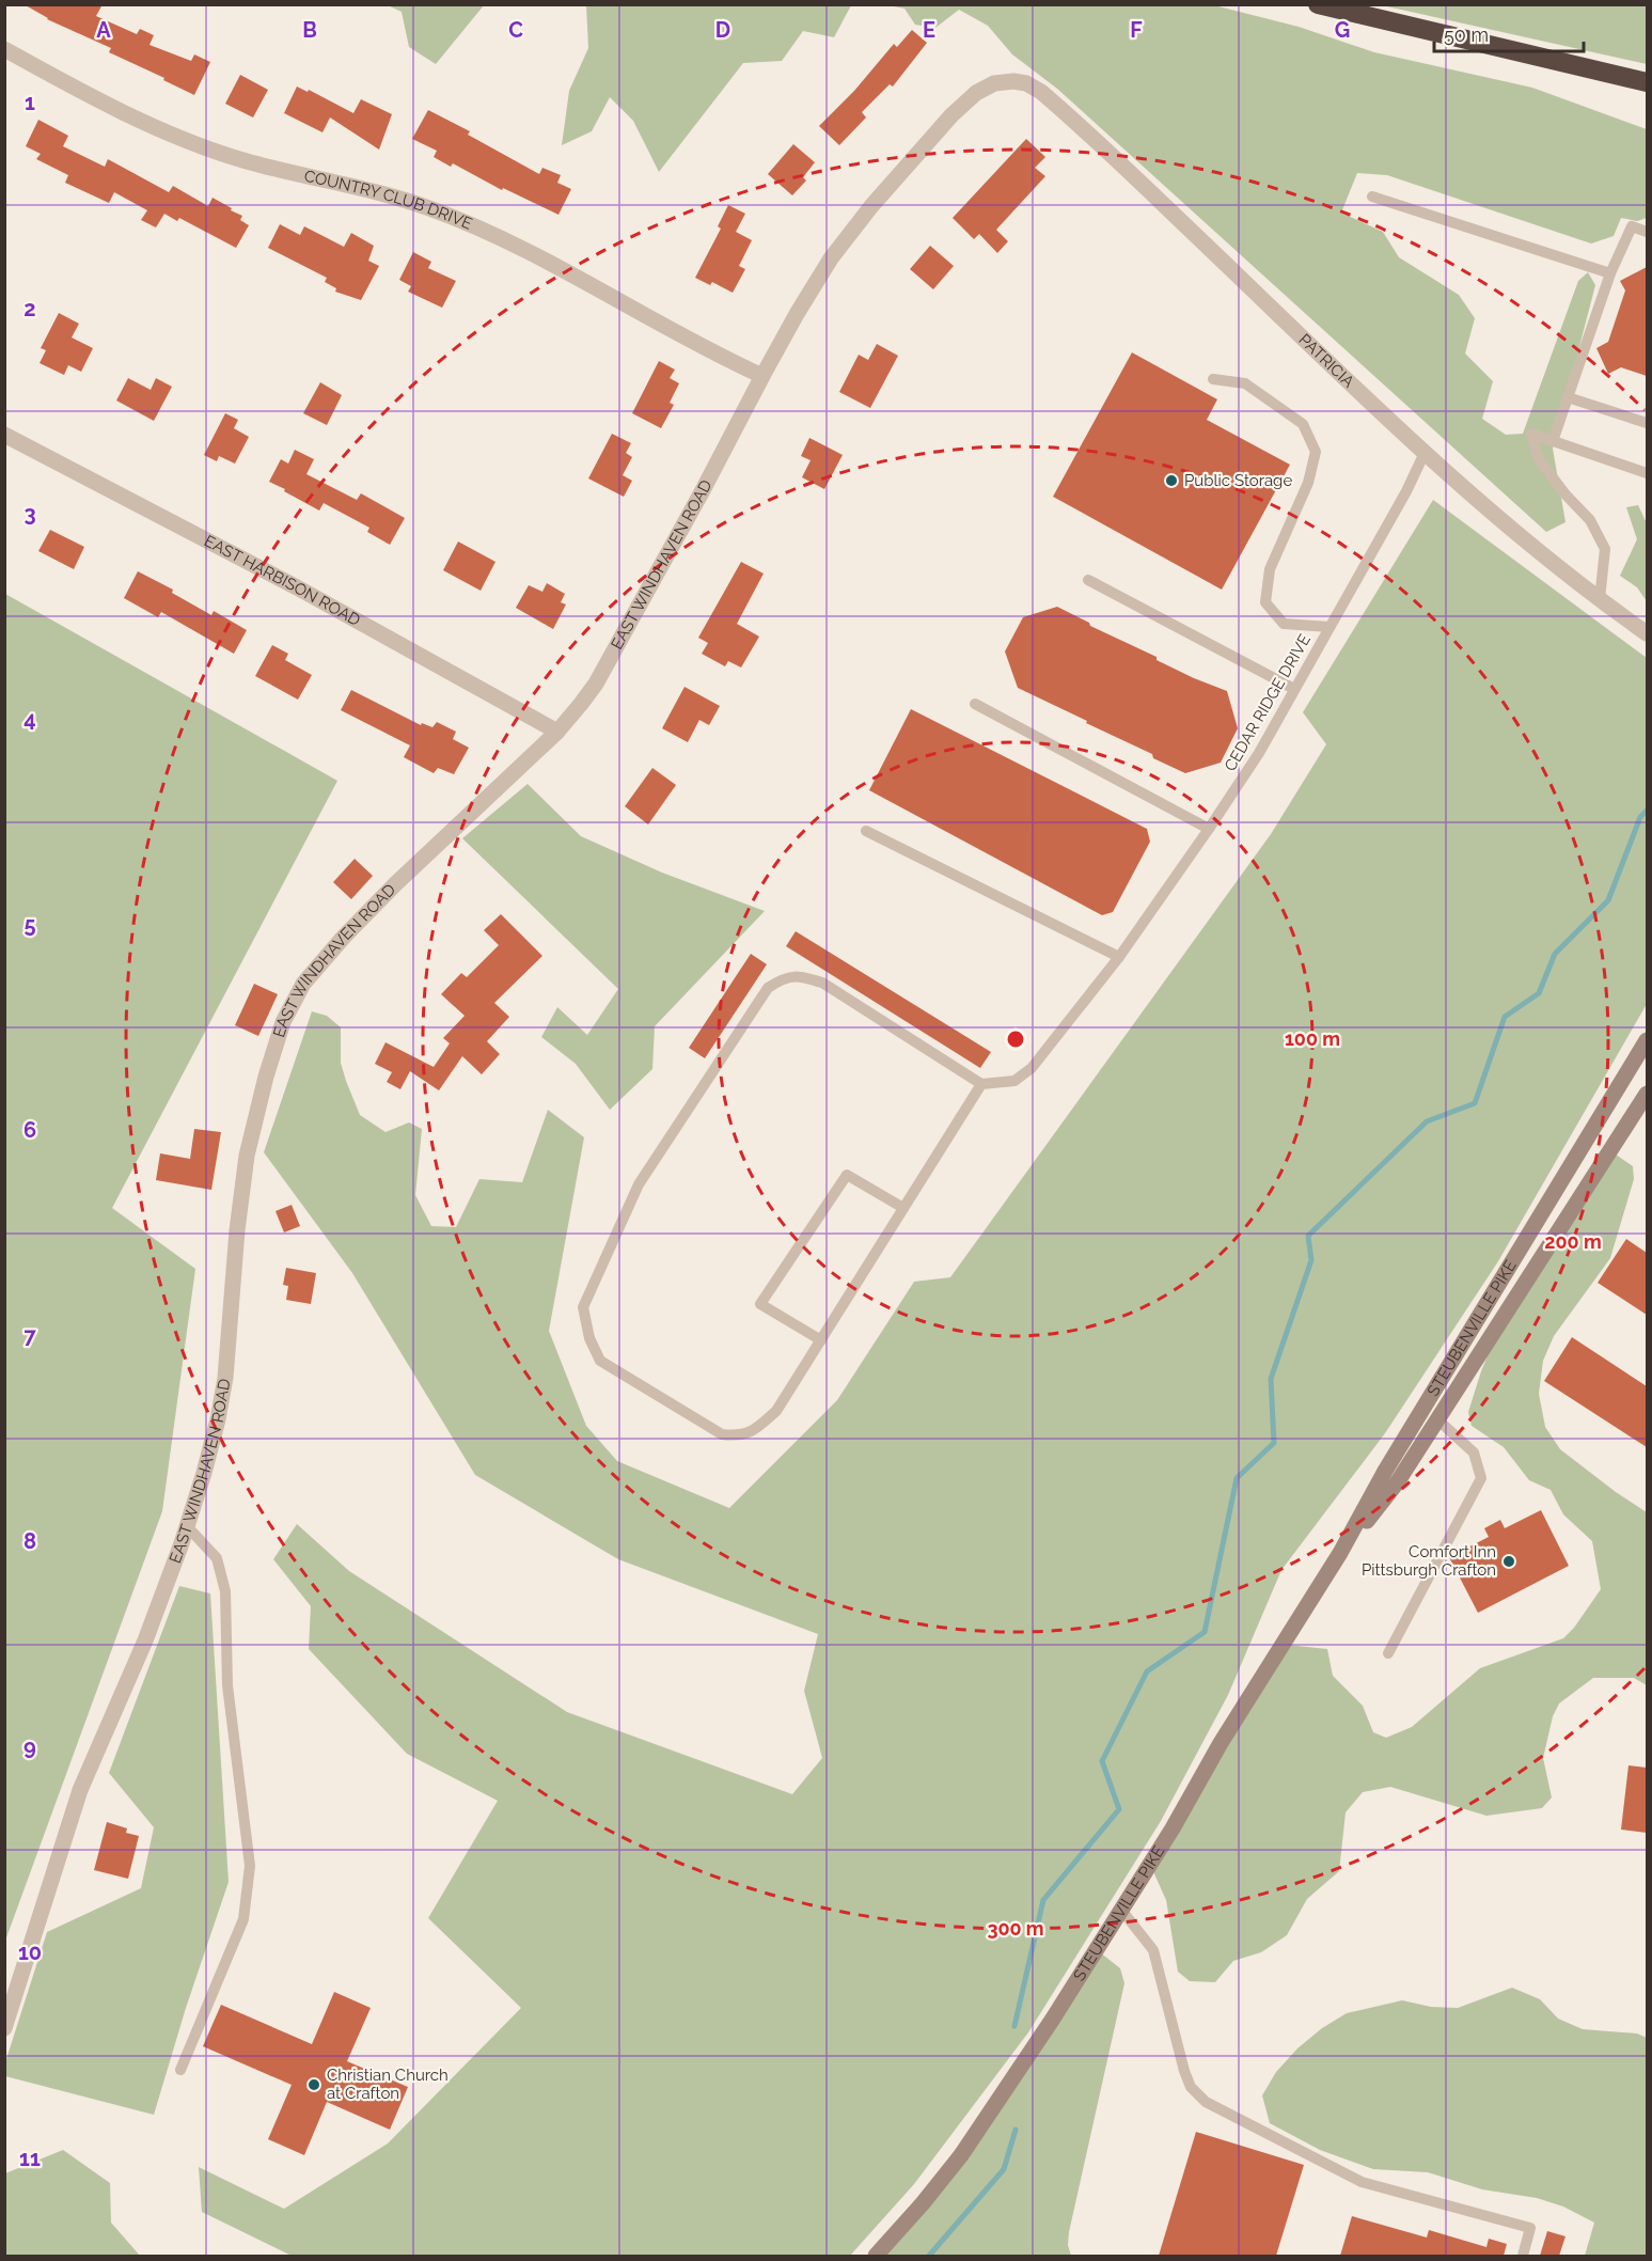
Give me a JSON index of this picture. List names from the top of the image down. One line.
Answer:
{"streets":{"main road":["STEUBENVILLE PIKE"],"street":["COUNTRY CLUB DRIVE","PATRICIA","EAST WINDHAVEN ROAD","EAST HARBISON ROAD"],"lane":["CEDAR RIDGE DRIVE"]},"crossings":[["COUNTRY CLUB DRIVE","EAST WINDHAVEN ROAD"],["PATRICIA","EAST WINDHAVEN ROAD"],["PATRICIA","CEDAR RIDGE DRIVE"],["EAST WINDHAVEN ROAD","EAST HARBISON ROAD"]],"places":["Public Storage","Comfort Inn Pittsburgh Crafton","Christian Church at Crafton"],"scale_bar":"50 m","grid":{"columns":["A","B","C","D","E","F","G"],"rows":["1","2","3","4","5","6","7","8","9","10","11"]},"rings":["100 m","200 m","300 m"]}
